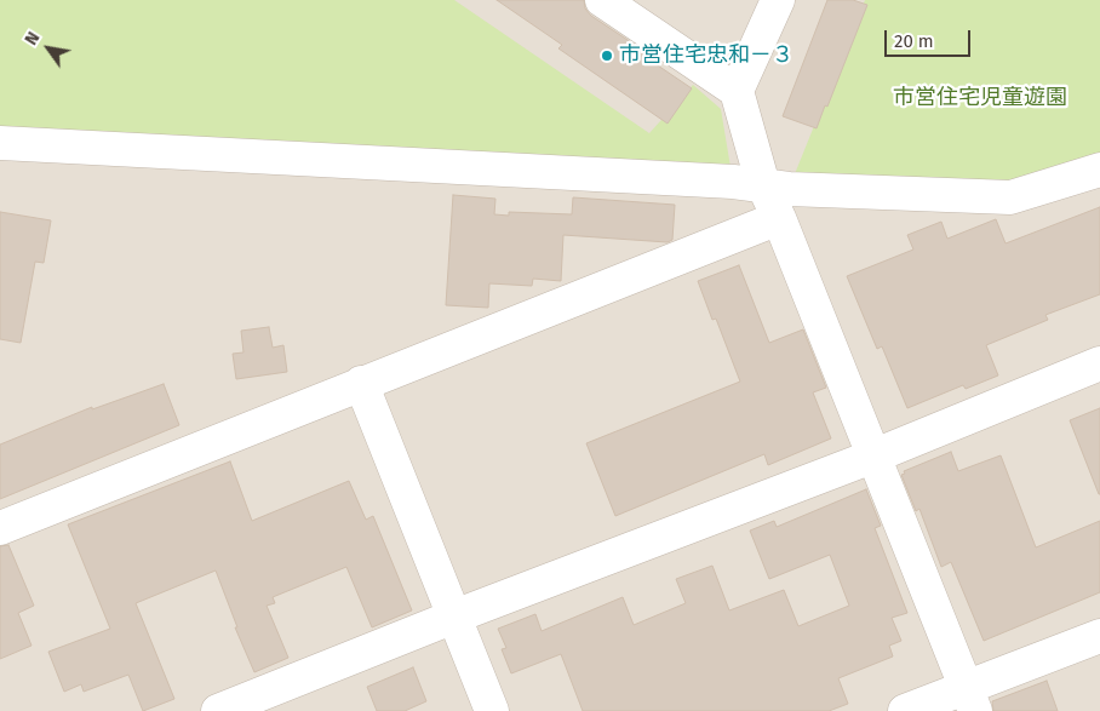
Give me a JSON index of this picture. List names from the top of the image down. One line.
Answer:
{"parks":["市営住宅児童遊園"],"places":["市営住宅忠和－３"],"scale_bar":"20 m","north":"top left"}
